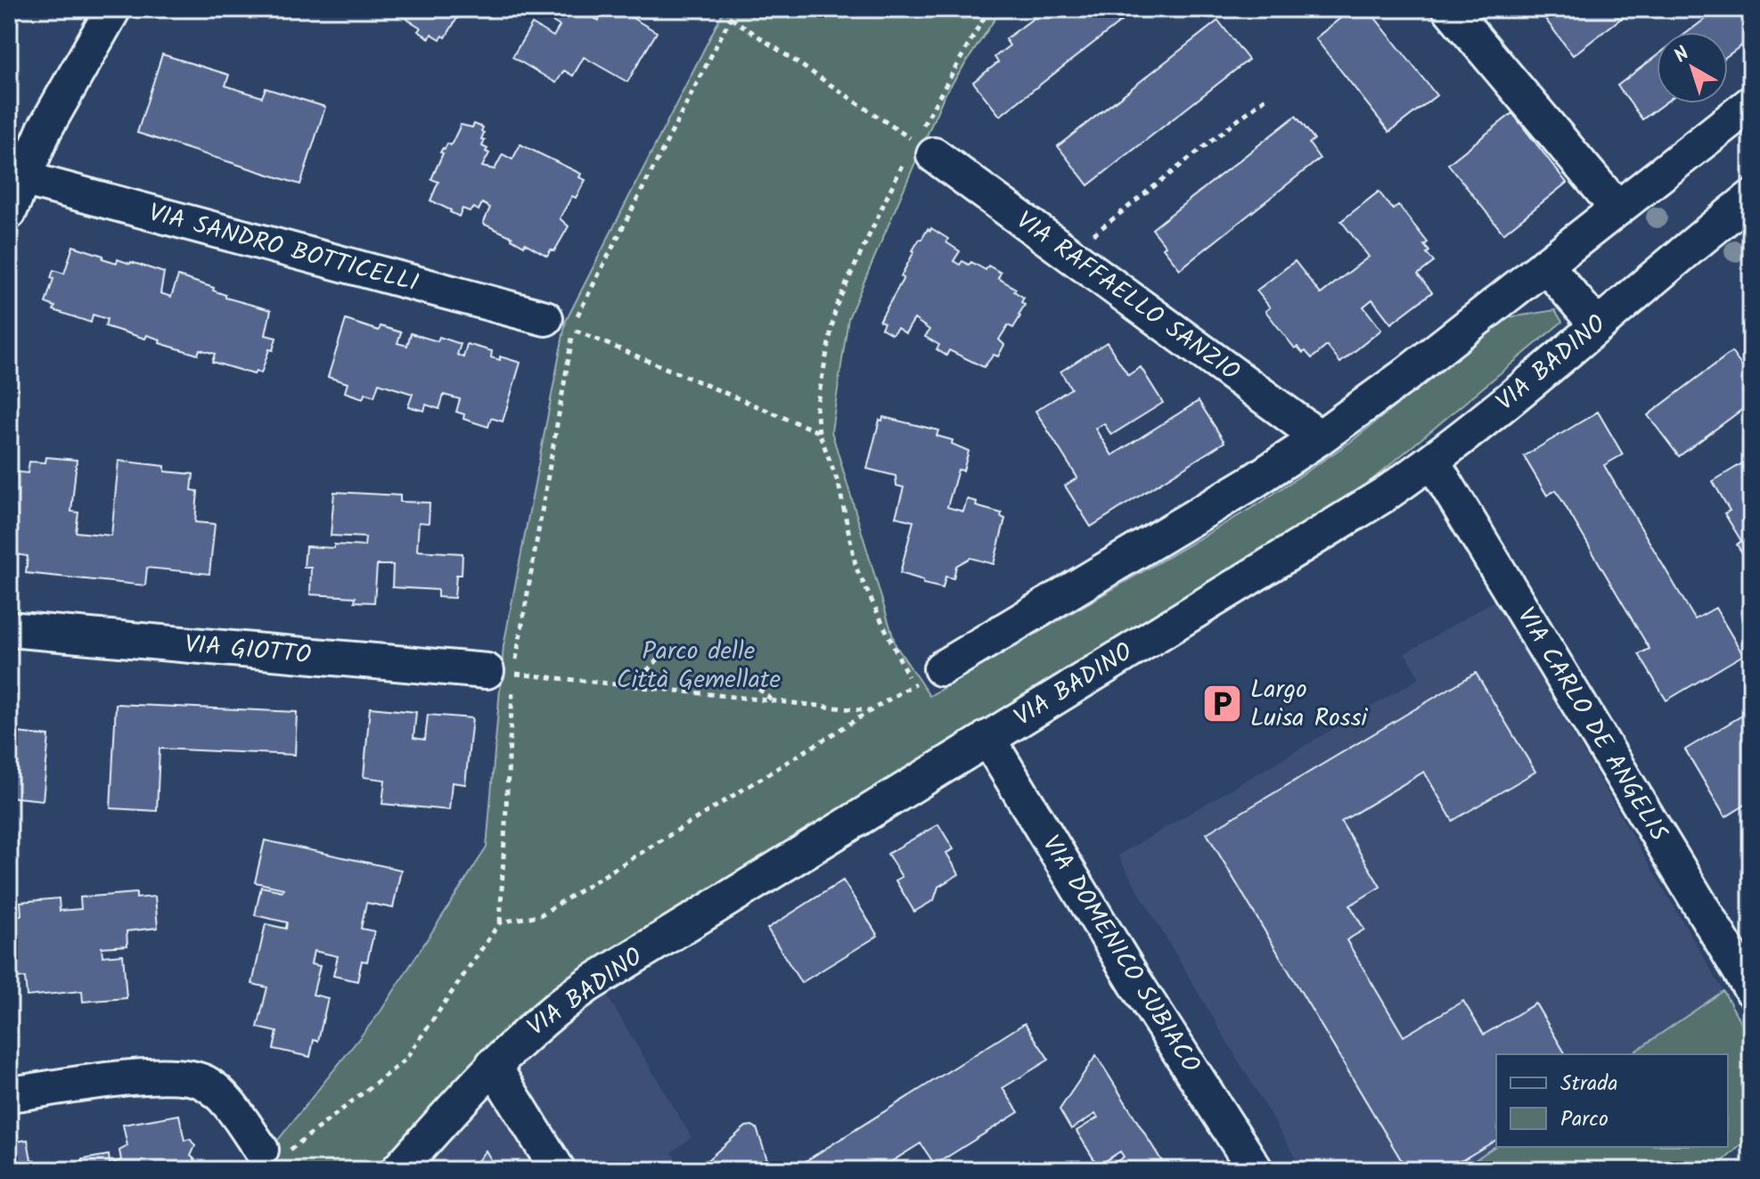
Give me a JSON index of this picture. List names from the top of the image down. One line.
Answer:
{"streets":{"street":["VIA SANDRO BOTTICELLI","VIA RAFFAELLO SANZIO","VIA BADINO","VIA GIOTTO","VIA CARLO DE ANGELIS","VIA DOMENICO SUBIACO"]},"crossings":[["VIA BADINO","VIA CARLO DE ANGELIS"],["VIA BADINO","VIA DOMENICO SUBIACO"]],"parks":["Parco delle Città Gemellate"],"places":{"parking":["Largo Luisa Rossi"]},"legend":["Strada","Parco"],"north":"top left"}
